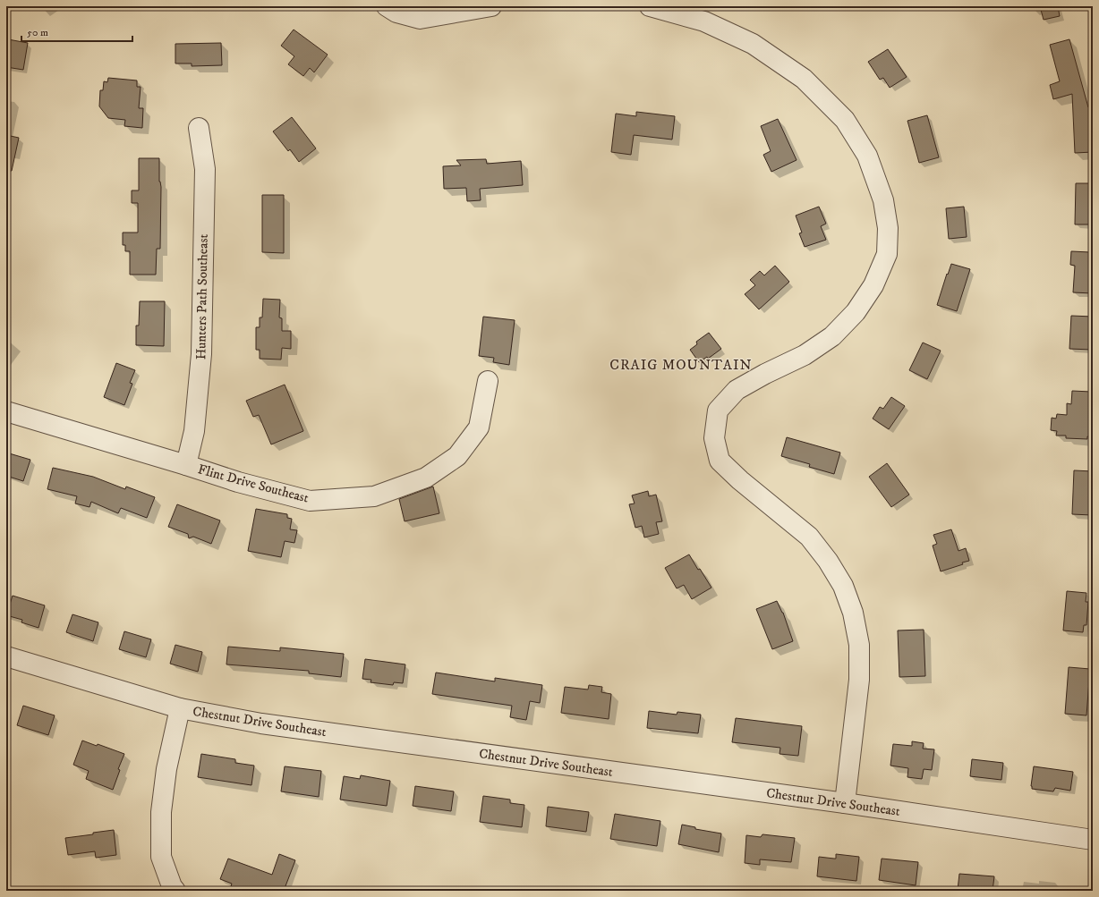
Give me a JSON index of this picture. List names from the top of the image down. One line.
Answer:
{"streets":{"street":["Hunters Path Southeast","Flint Drive Southeast","Chestnut Drive Southeast"]},"crossings":[["Hunters Path Southeast","Flint Drive Southeast"]],"districts":["CRAIG MOUNTAIN"],"scale_bar":"50 m"}
